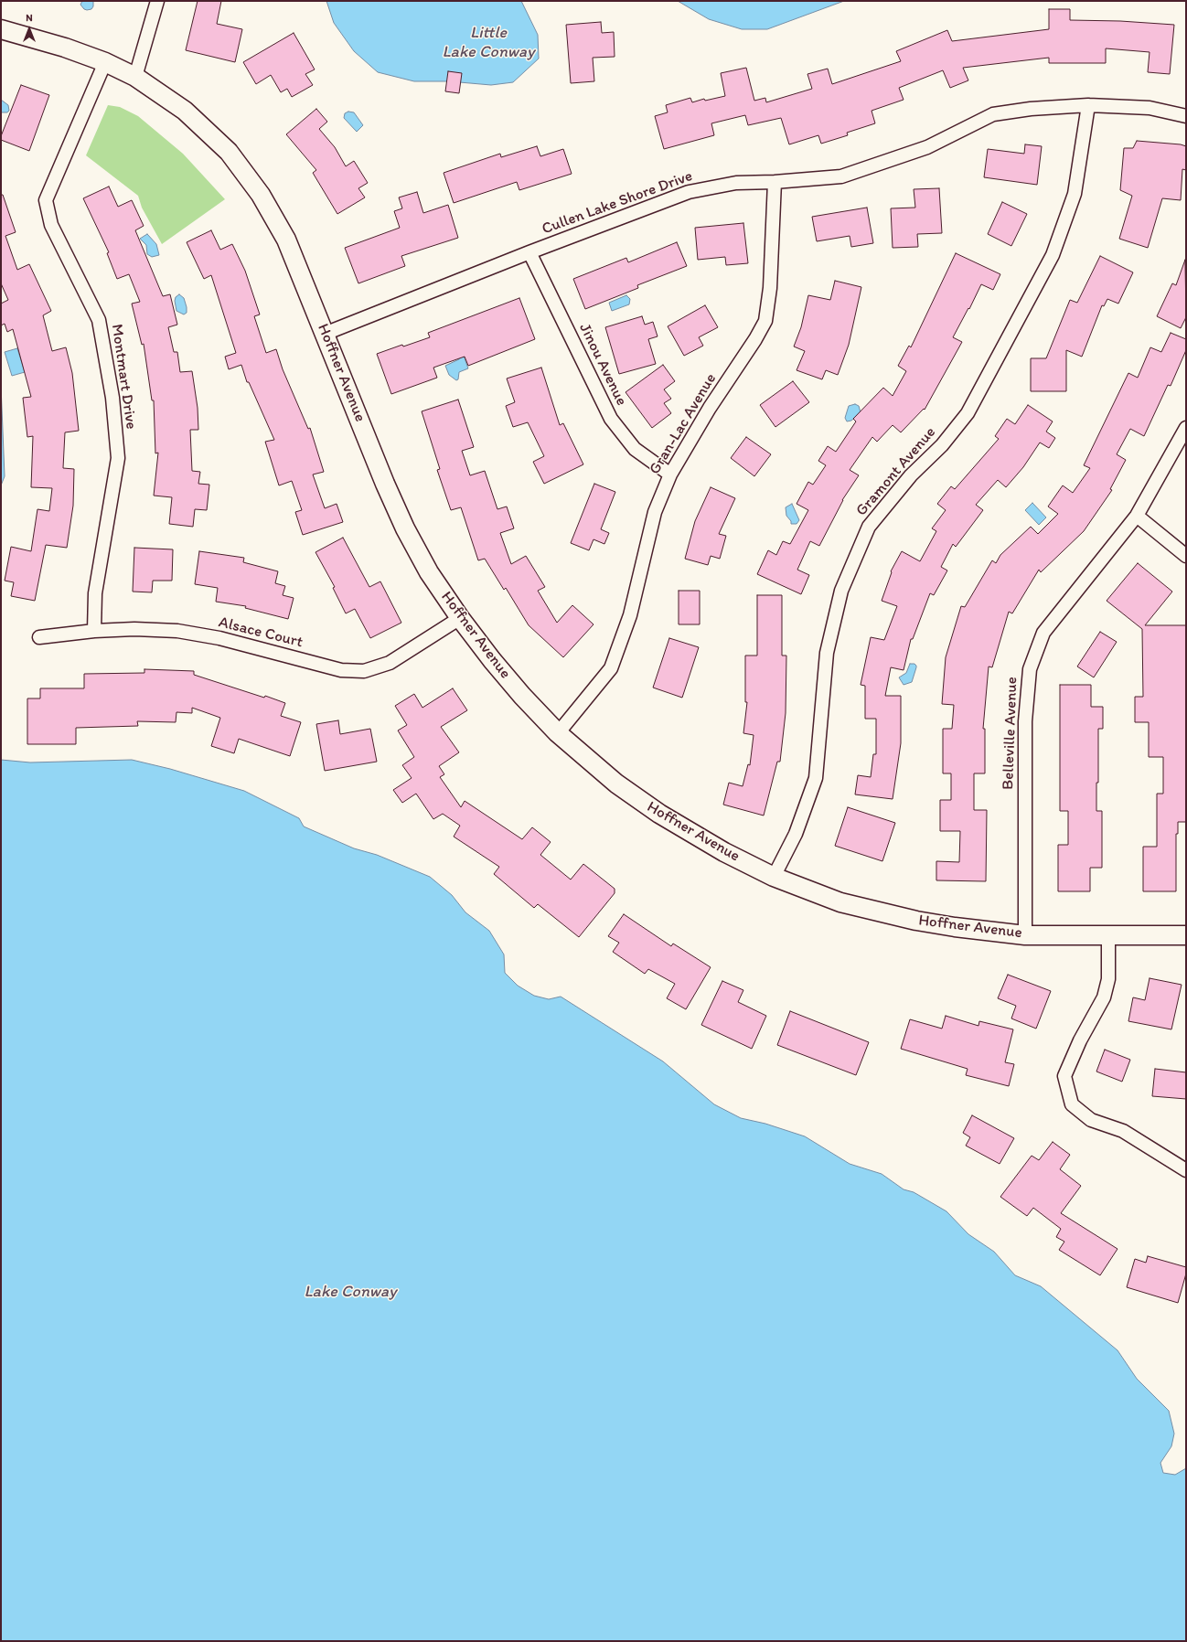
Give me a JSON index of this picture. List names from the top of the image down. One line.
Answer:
{"streets":{"main road":["Hoffner Avenue"],"street":["Cullen Lake Shore Drive","Jinou Avenue","Montmart Drive","Gran-Lac Avenue","Gramont Avenue","Alsace Court","Belleville Avenue"]},"crossings":[["Cullen Lake Shore Drive","Jinou Avenue"],["Cullen Lake Shore Drive","Hoffner Avenue"],["Cullen Lake Shore Drive","Gran-Lac Avenue"],["Cullen Lake Shore Drive","Gramont Avenue"],["Jinou Avenue","Gran-Lac Avenue"],["Hoffner Avenue","Montmart Drive"],["Hoffner Avenue","Gran-Lac Avenue"],["Hoffner Avenue","Gramont Avenue"],["Hoffner Avenue","Alsace Court"],["Hoffner Avenue","Belleville Avenue"],["Montmart Drive","Alsace Court"]],"water":["Little Lake Conway","Lake Conway"],"north":"top"}
